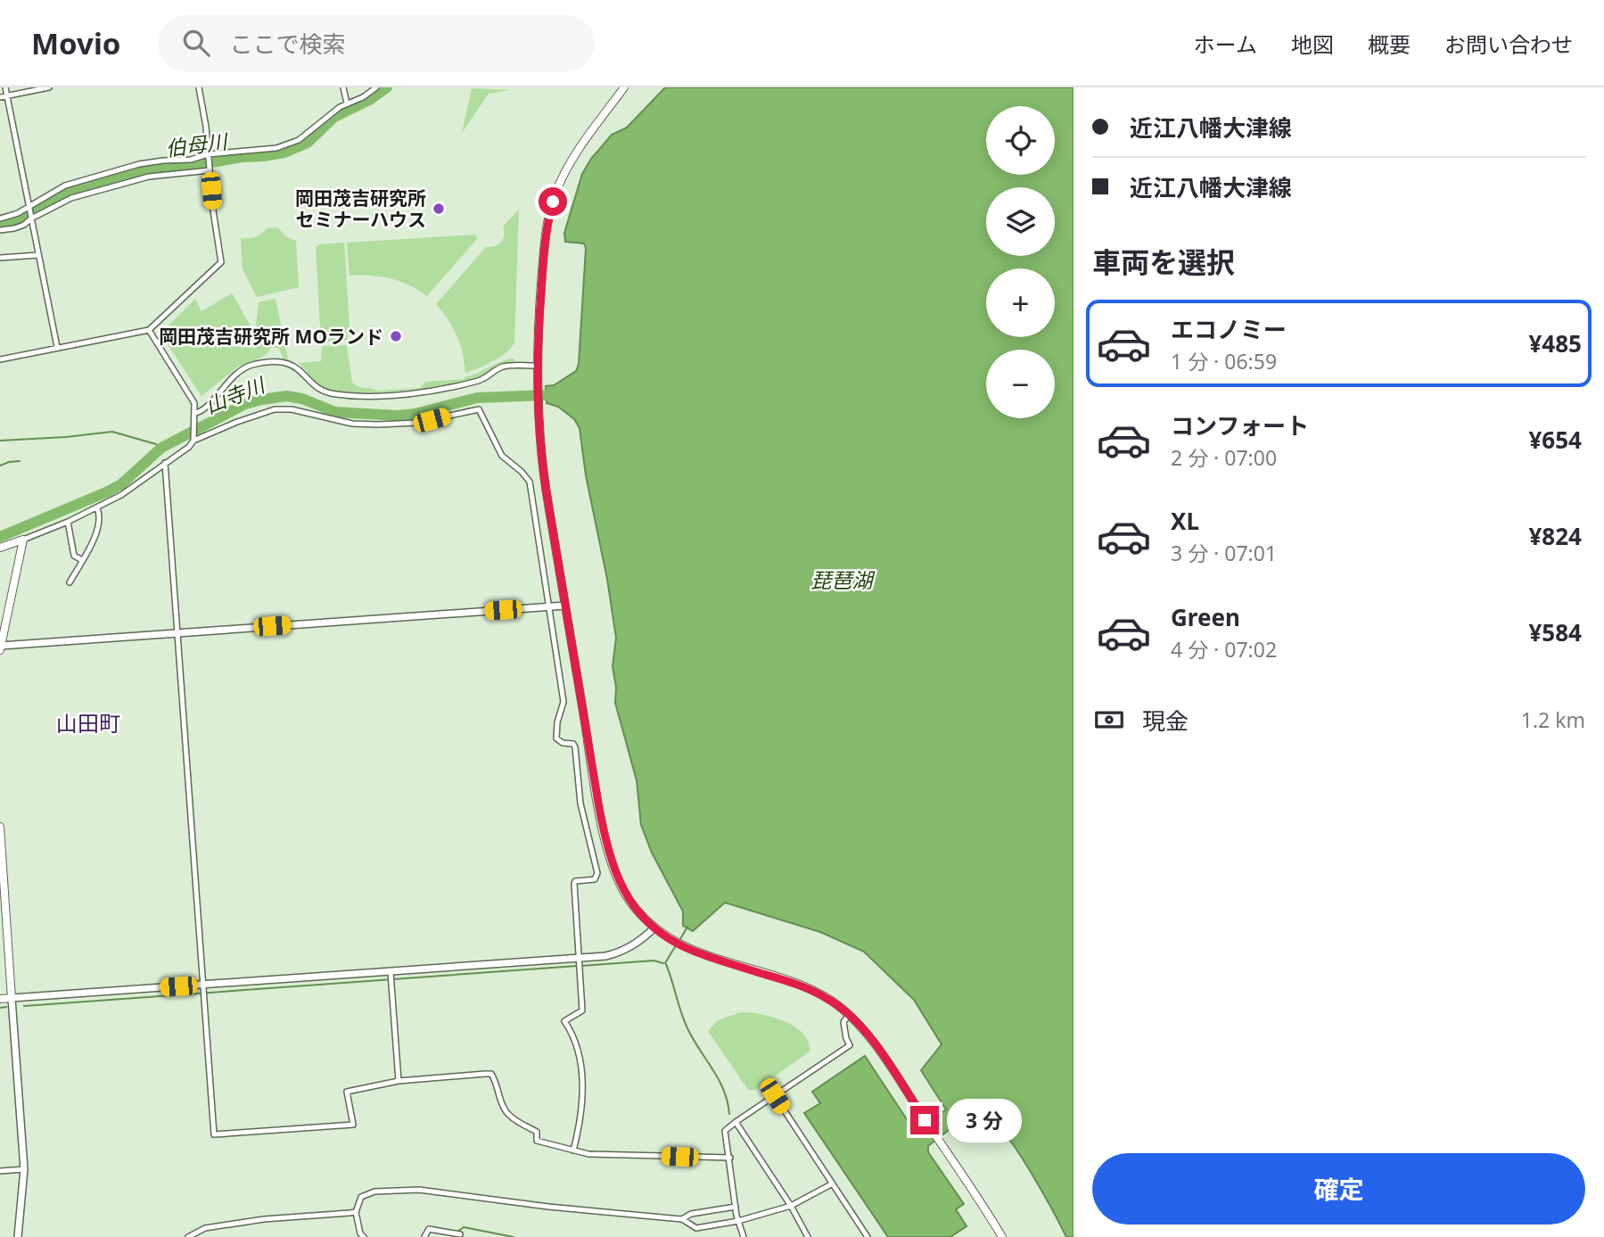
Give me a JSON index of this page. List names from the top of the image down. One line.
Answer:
{"districts":["山田町"],"water":["伯母川","山寺川","琵琶湖"],"places":["岡田茂吉研究所 セミナーハウス","岡田茂吉研究所 MOランド"],"page":{"header":"Movio","search":"ここで検索","nav":["ホーム","地図","概要","お問い合わせ"],"banner":["近江八幡大津線","近江八幡大津線"],"map_buttons":["+","−"],"heading":"車両を選択","list":[{"name":"エコノミー","note":"1 分 · 06:59","value":"¥485"},{"name":"コンフォート","note":"2 分 · 07:00","value":"¥654"},{"name":"XL","note":"3 分 · 07:01","value":"¥824"},{"name":"Green","note":"4 分 · 07:02","value":"¥584"}],"pay":["現金","1.2 km"],"bubble":"3 分","buttons":"確定"}}
